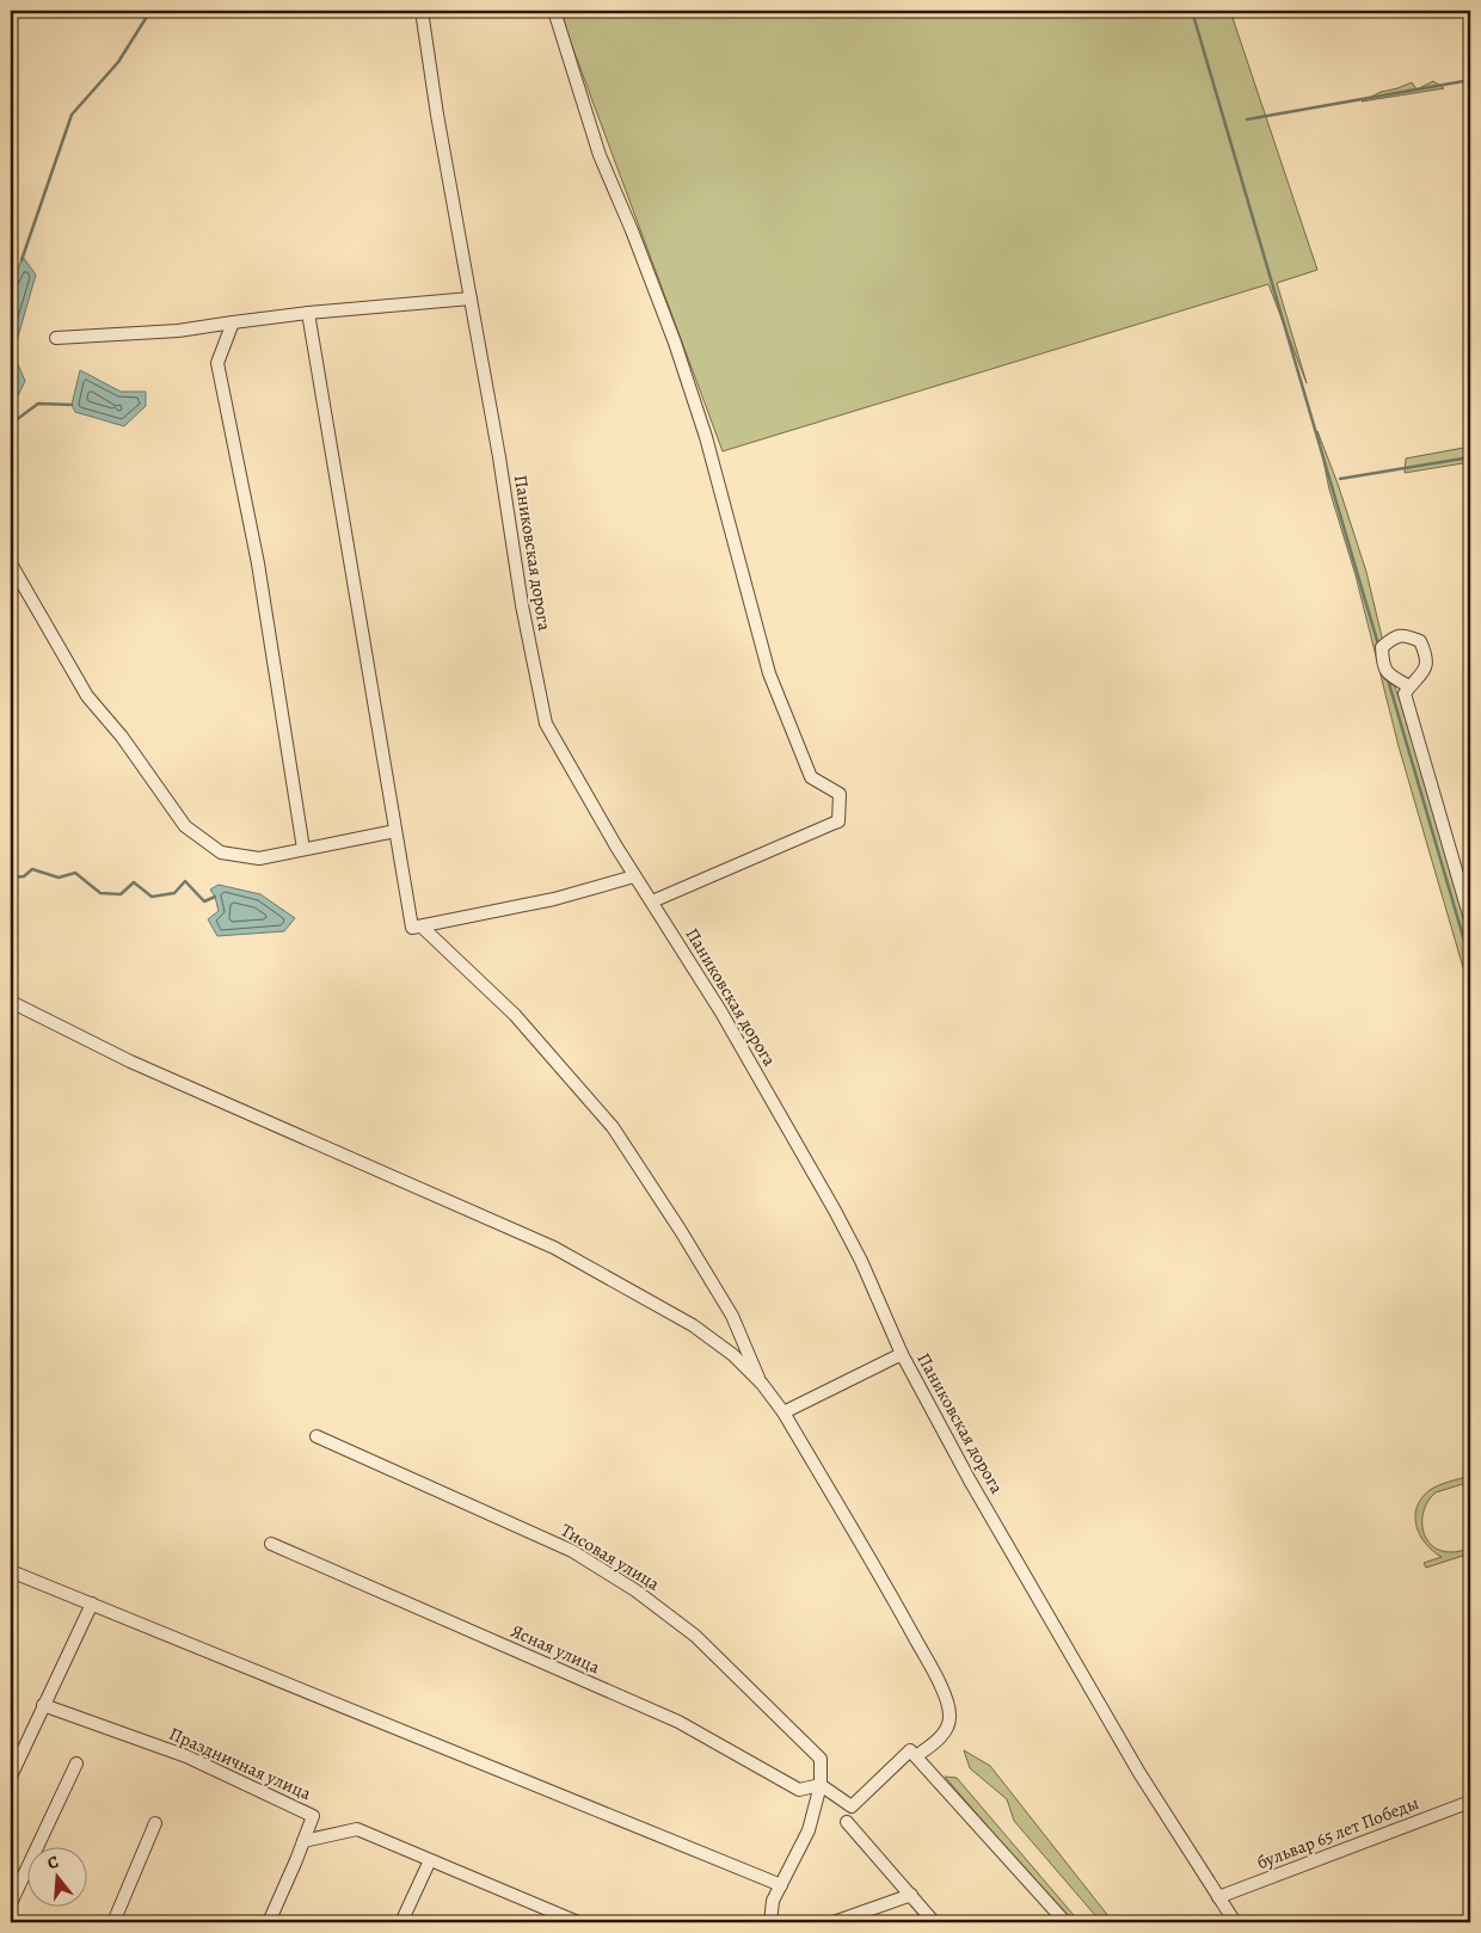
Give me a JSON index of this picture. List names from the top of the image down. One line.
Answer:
{"streets":{"street":["Паниковская дорога","Тисовая улица","Ясная улица","Праздничная улица","бульвар 65 лет Победы"]},"crossings":[["Паниковская дорога","бульвар 65 лет Победы"],["Тисовая улица","Ясная улица"]],"north":"top"}
